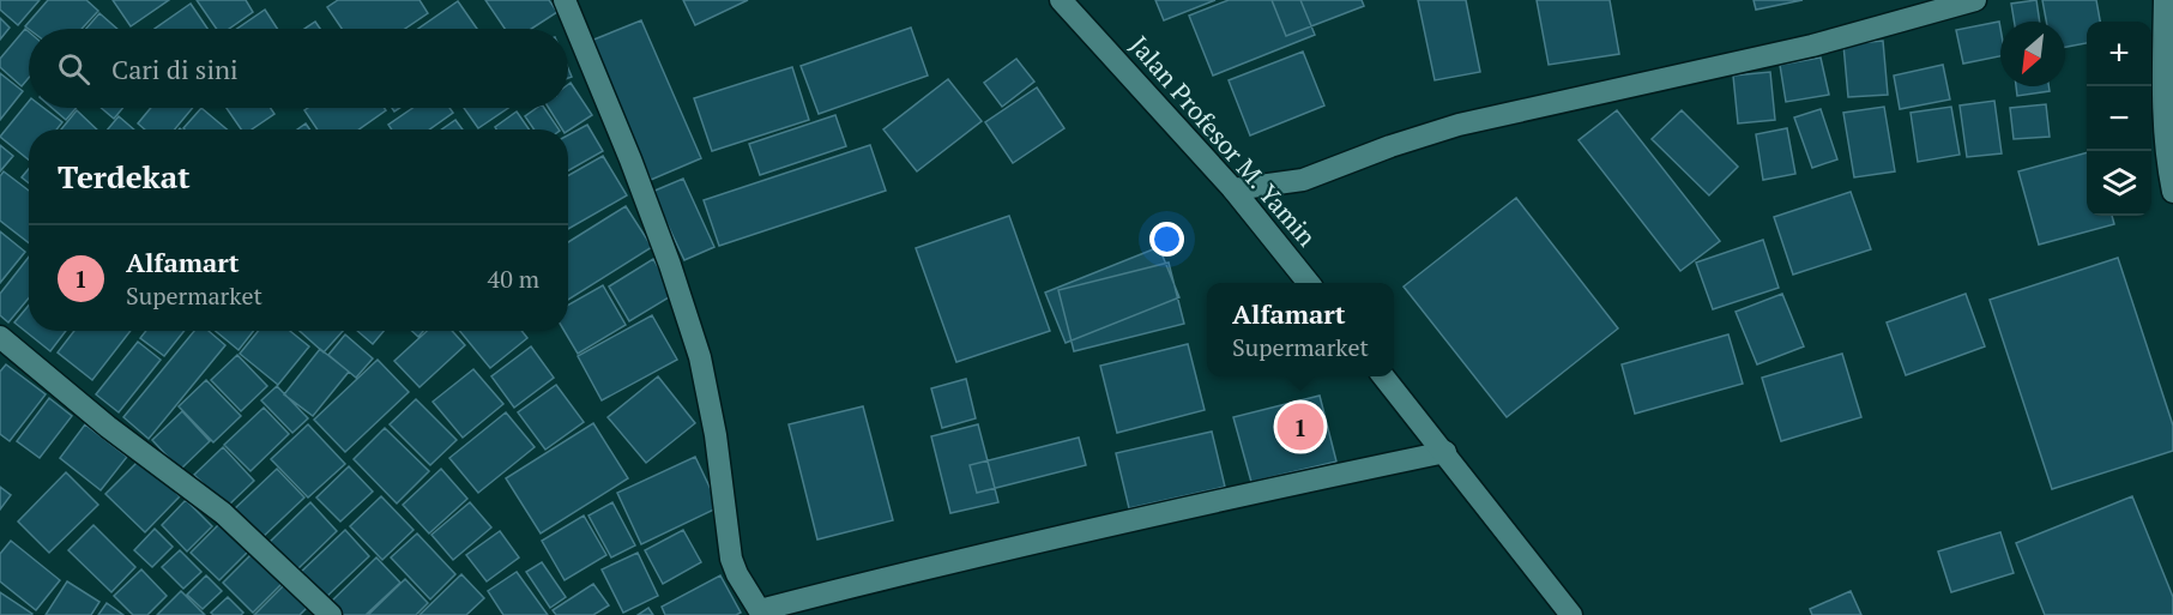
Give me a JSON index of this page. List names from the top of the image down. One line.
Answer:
{"streets":{"street":["Jalan Profesor M. Yamin"]},"north":"bottom left","page":{"map_buttons":["+","−"],"search":"Cari di sini","heading":"Terdekat","list":[{"mark":"1","name":"Alfamart","note":"Supermarket","value":"40 m"}],"popup":["Alfamart","Supermarket"],"pins":"1"}}
